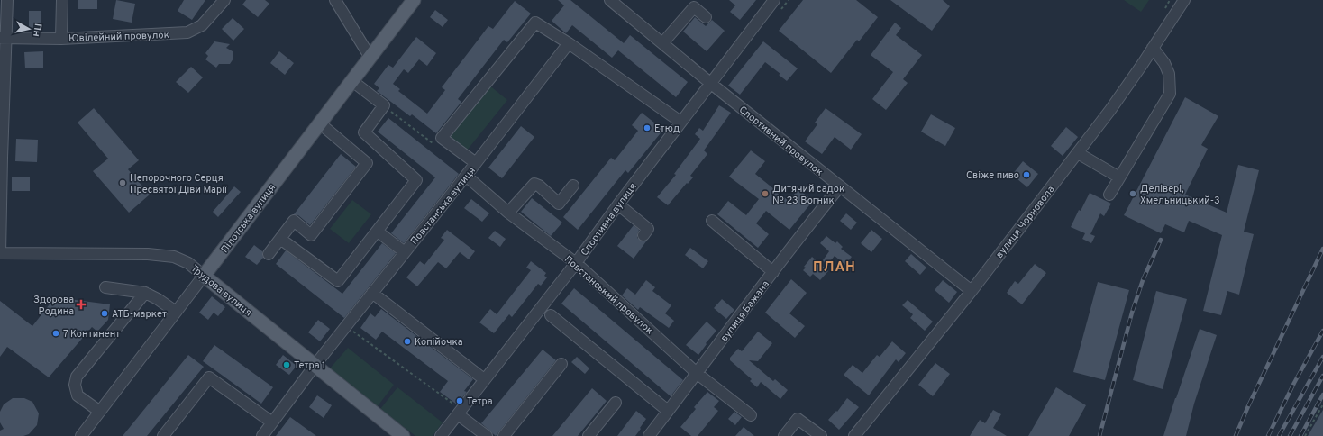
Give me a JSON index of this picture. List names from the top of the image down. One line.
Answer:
{"streets":{"main road":["Пілотська вулиця","Трудова вулиця"],"street":["Ювілейний провулок","Спортивний провулок","Повстанська вулиця","Спортивна вулиця","вулиця Чорновола","Повстанський провулок","вулиця Бажана"]},"crossings":[["Спортивний провулок","Спортивна вулиця"],["Спортивний провулок","вулиця Чорновола"],["Спортивний провулок","вулиця Бажана"],["Повстанська вулиця","Трудова вулиця"],["Повстанська вулиця","Повстанський провулок"],["Пілотська вулиця","Трудова вулиця"],["Спортивна вулиця","Повстанський провулок"],["Повстанський провулок","вулиця Бажана"]],"districts":["ПЛАН"],"places":{"other":["Етюд","Свіже пиво","Непорочного Серця Пресвятої Діви Марії","Дитячий садок № 23 Вогник","Делівері, Хмельницький-3","АТБ-маркет","7 Континент","Копійочка","Тетра 1","Тетра"],"health":["Здорова Родина"]},"north":"right"}
